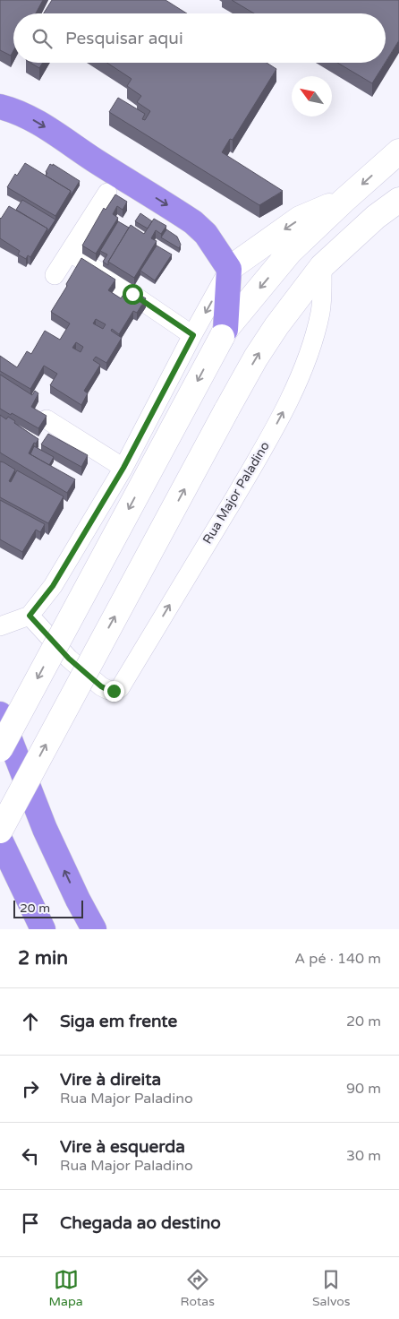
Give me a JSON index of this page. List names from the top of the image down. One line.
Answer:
{"streets":{"street":["Rua Major Paladino"]},"scale_bar":"20 m","north":"top left","page":{"search":"Pesquisar aqui","scale":"20 m","heading":["2 min","A pé · 140 m"],"list":[["Siga em frente","20 m"],["Vire à direita","Rua Major Paladino","90 m"],["Vire à esquerda","Rua Major Paladino","30 m"],"Chegada ao destino"],"nav":["Mapa","Rotas","Salvos"]}}
